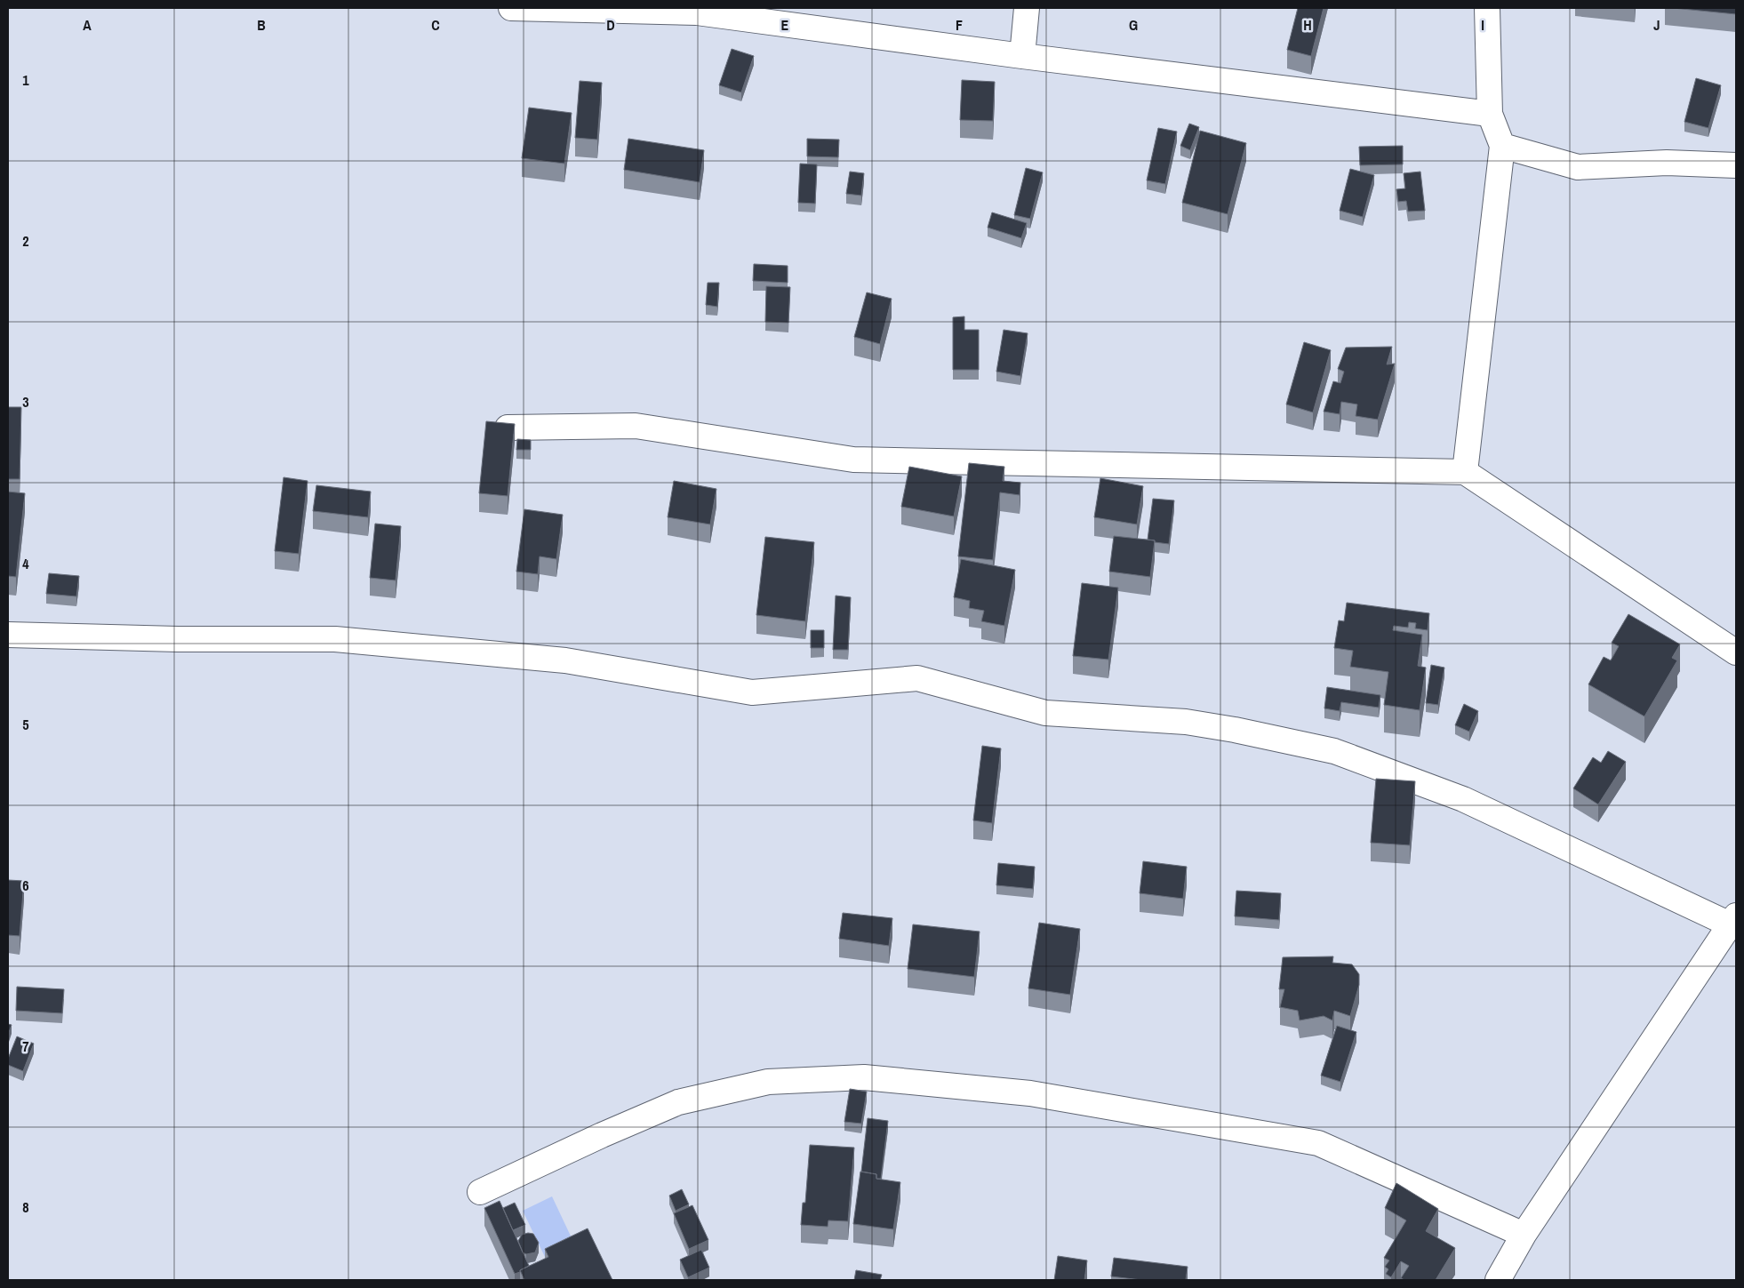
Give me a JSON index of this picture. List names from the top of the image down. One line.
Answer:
{"grid":{"columns":["A","B","C","D","E","F","G","H","I","J"],"rows":["1","2","3","4","5","6","7","8"]}}
